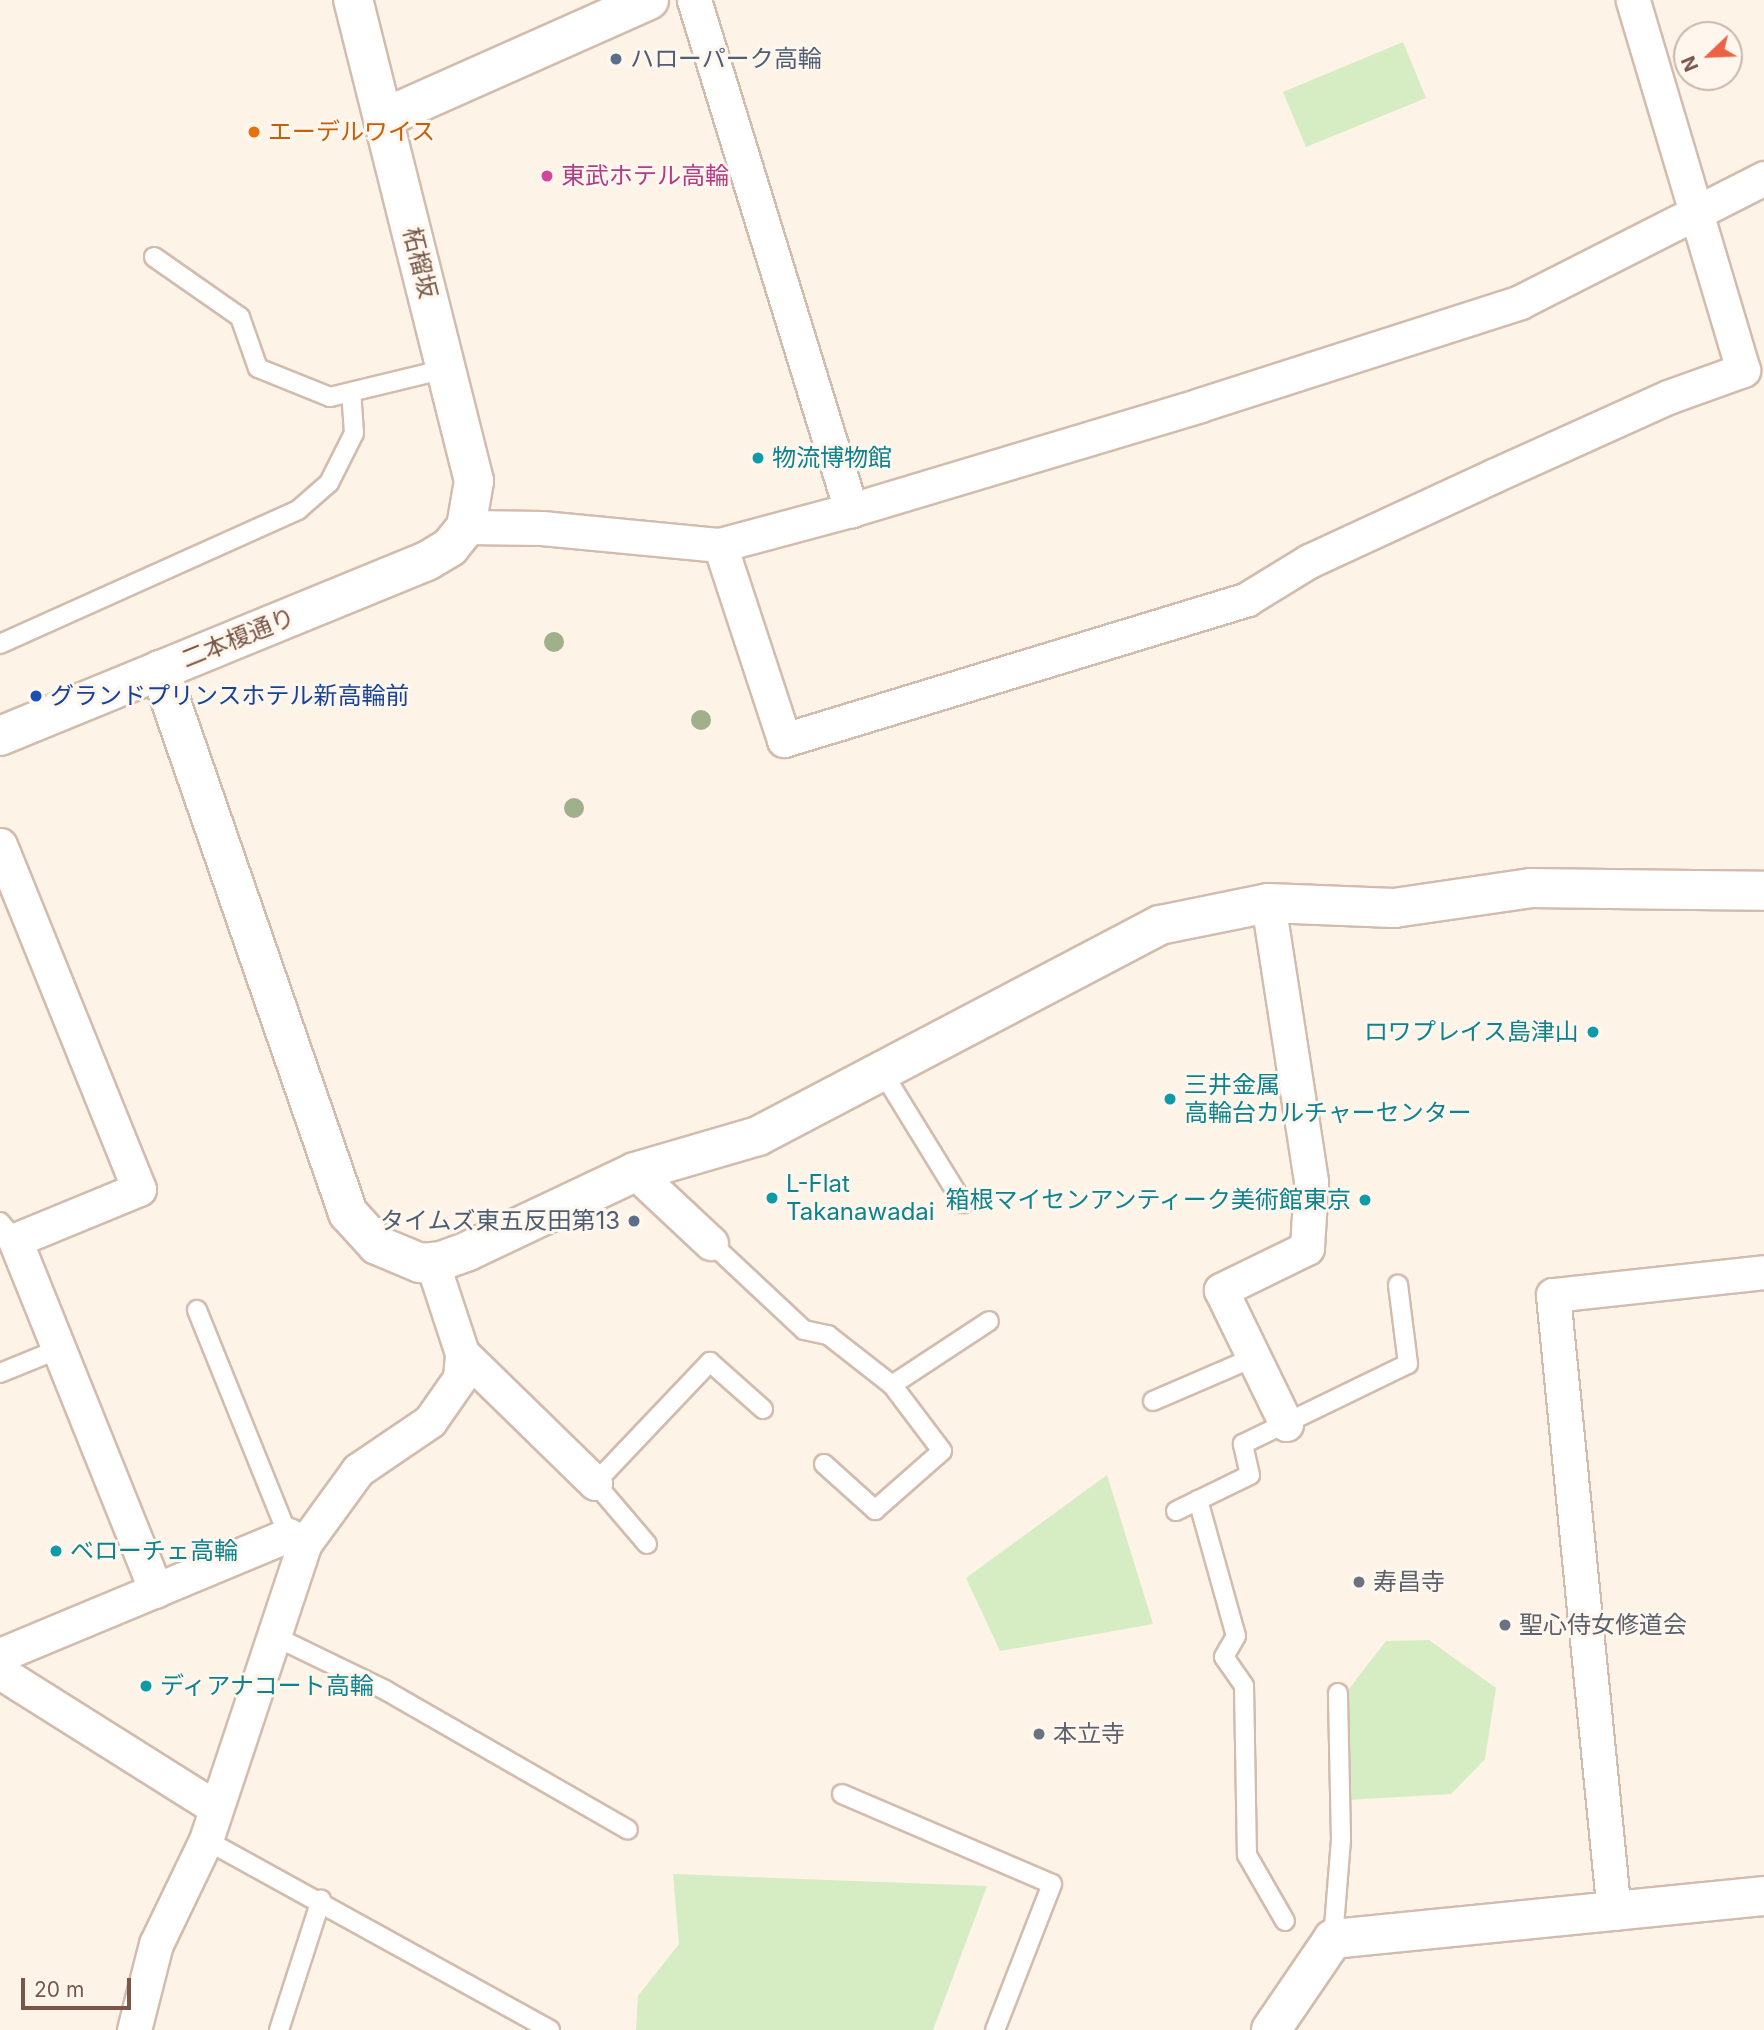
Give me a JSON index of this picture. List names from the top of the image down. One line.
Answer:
{"streets":{"street":["柘榴坂","二本榎通り"]},"crossings":[["柘榴坂","二本榎通り"]],"places":["ハローパーク高輪","エーデルワイス","東武ホテル高輪","物流博物館","グランドプリンスホテル新高輪前","ロワプレイス島津山","三井金属 高輪台カルチャーセンター","L-Flat Takanawadai","箱根マイセンアンティーク美術館東京","タイムズ東五反田第13","ベローチェ高輪","寿昌寺","聖心侍女修道会","ディアナコート高輪","本立寺"],"scale_bar":"20 m","north":"bottom left"}
